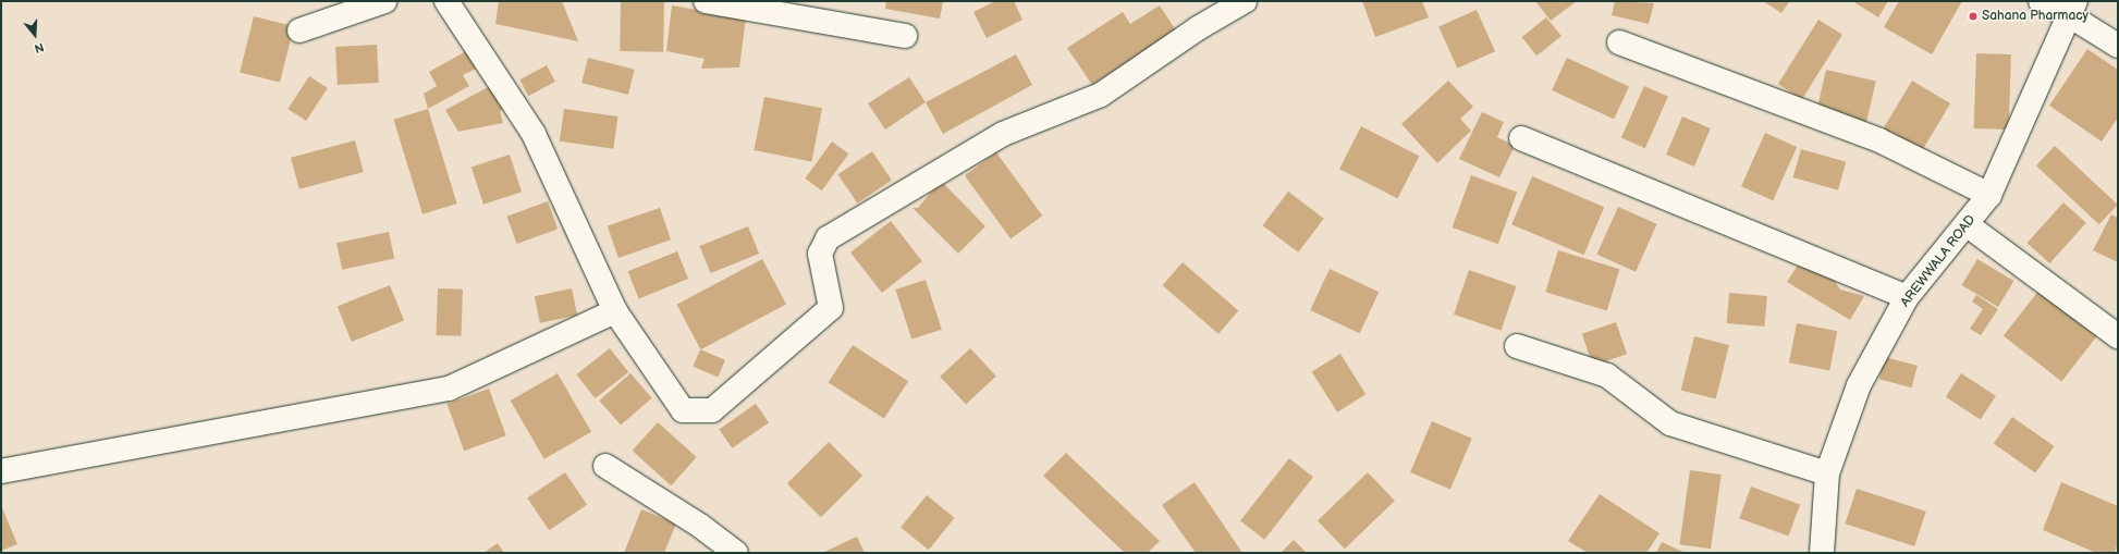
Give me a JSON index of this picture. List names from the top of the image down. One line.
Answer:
{"streets":{"street":["AREWWALA ROAD"]},"places":["Sahana Pharmacy"],"north":"bottom"}
